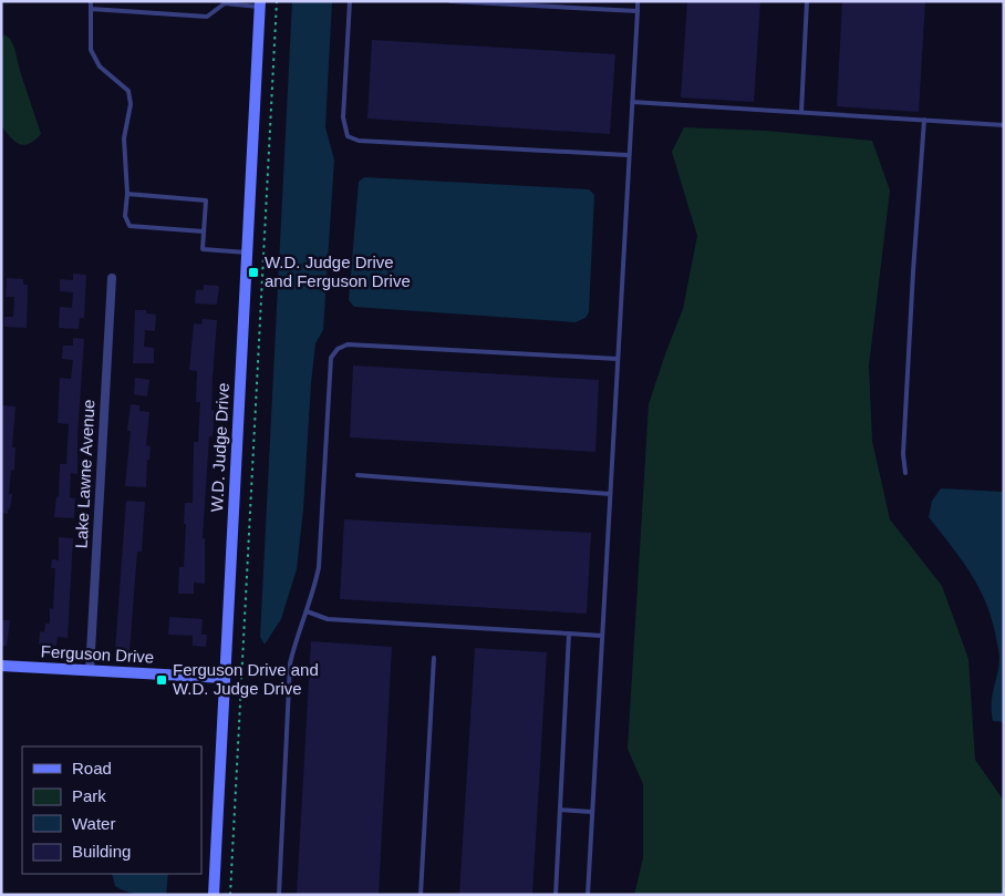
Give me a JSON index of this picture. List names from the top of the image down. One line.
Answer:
{"streets":{"street":["W.D. Judge Drive","Lake Lawne Avenue","Ferguson Drive"]},"crossings":[["W.D. Judge Drive","Ferguson Drive"],["Lake Lawne Avenue","Ferguson Drive"]],"places":{"transit":["W.D. Judge Drive and Ferguson Drive","Ferguson Drive and W.D. Judge Drive"]},"legend":["Road","Park","Water","Building"]}
